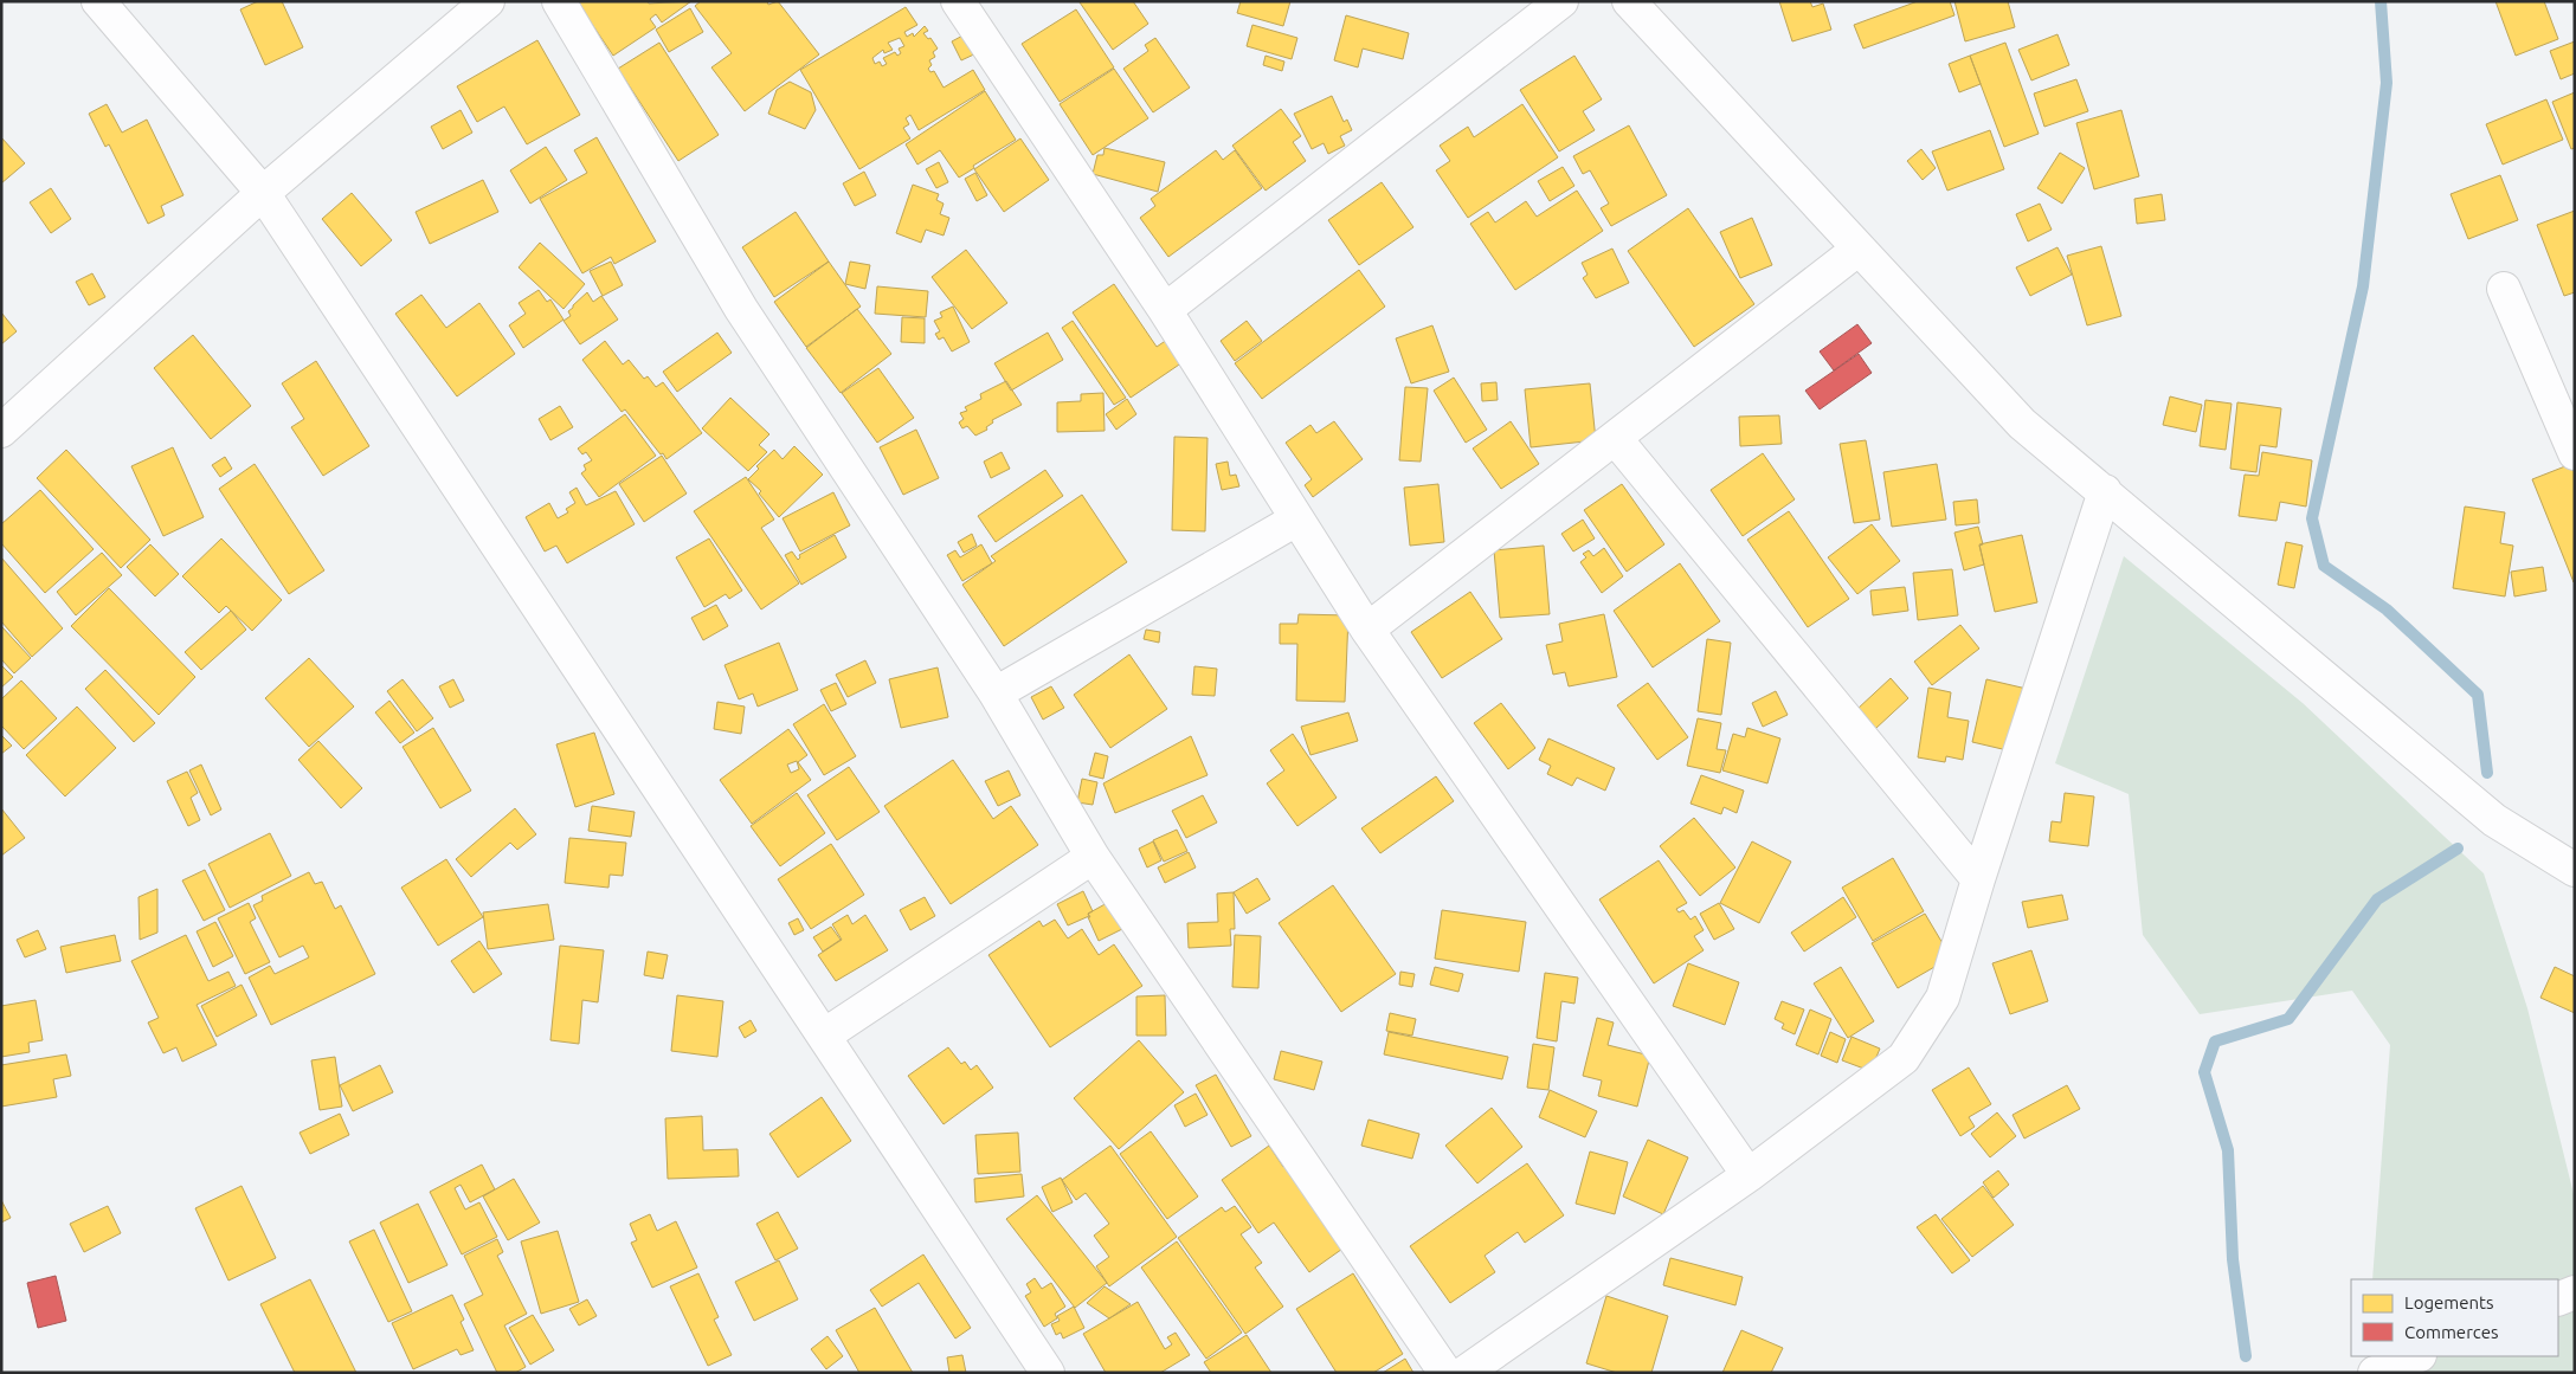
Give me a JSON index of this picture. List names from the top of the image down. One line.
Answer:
{"legend":["Logements","Commerces"]}
